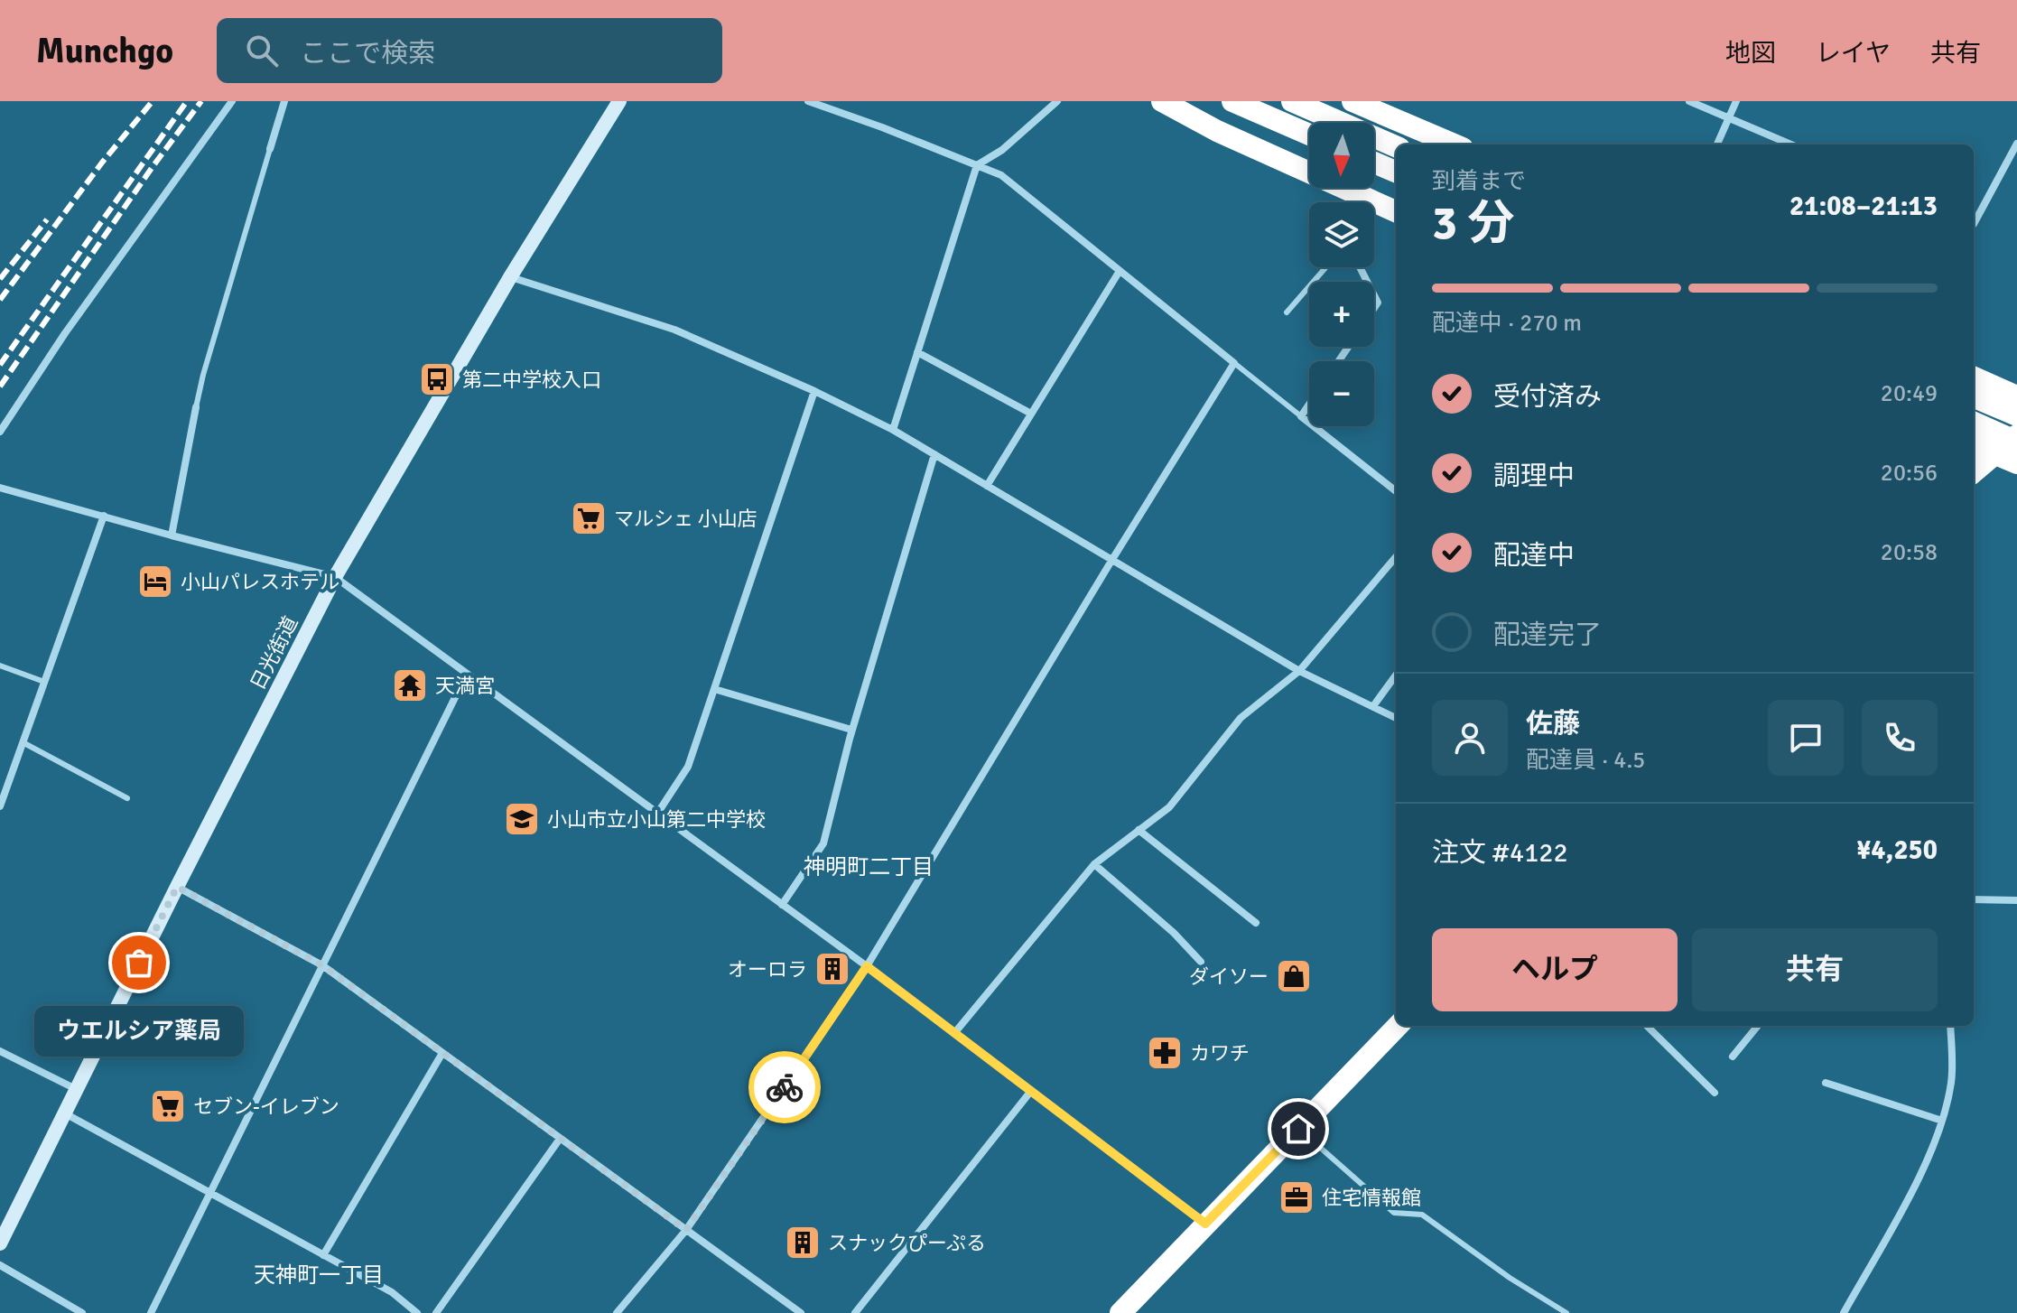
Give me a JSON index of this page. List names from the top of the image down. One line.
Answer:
{"streets":{"main road":["日光街道"]},"districts":["神明町二丁目","天神町一丁目"],"places":{"bus stop":["第二中学校入口"],"supermarket":["マルシェ 小山店","セブン-イレブン"],"hotel":["小山パレスホテル"],"temple":["天満宮"],"school or university":["小山市立小山第二中学校"],"other":["ウエルシア薬局"],"building":["オーロラ","スナックぴーぷる"],"shop":["ダイソー"],"pharmacy":["カワチ"],"office":["住宅情報館"]},"north":"bottom","page":{"header":"Munchgo","search":"ここで検索","nav":["地図","レイヤ","共有"],"map_buttons":["+","−"],"heading":["3 分","到着まで","21:08–21:13"],"panel":["佐藤","配達員 · 4.5","注文 #4122","¥4,250"],"bar":"配達中 · 270 m","list":[["受付済み","20:49"],["調理中","20:56"],["配達中","20:58"],"配達完了"],"buttons":["ヘルプ","共有"],"bubble":"ウエルシア薬局"}}
